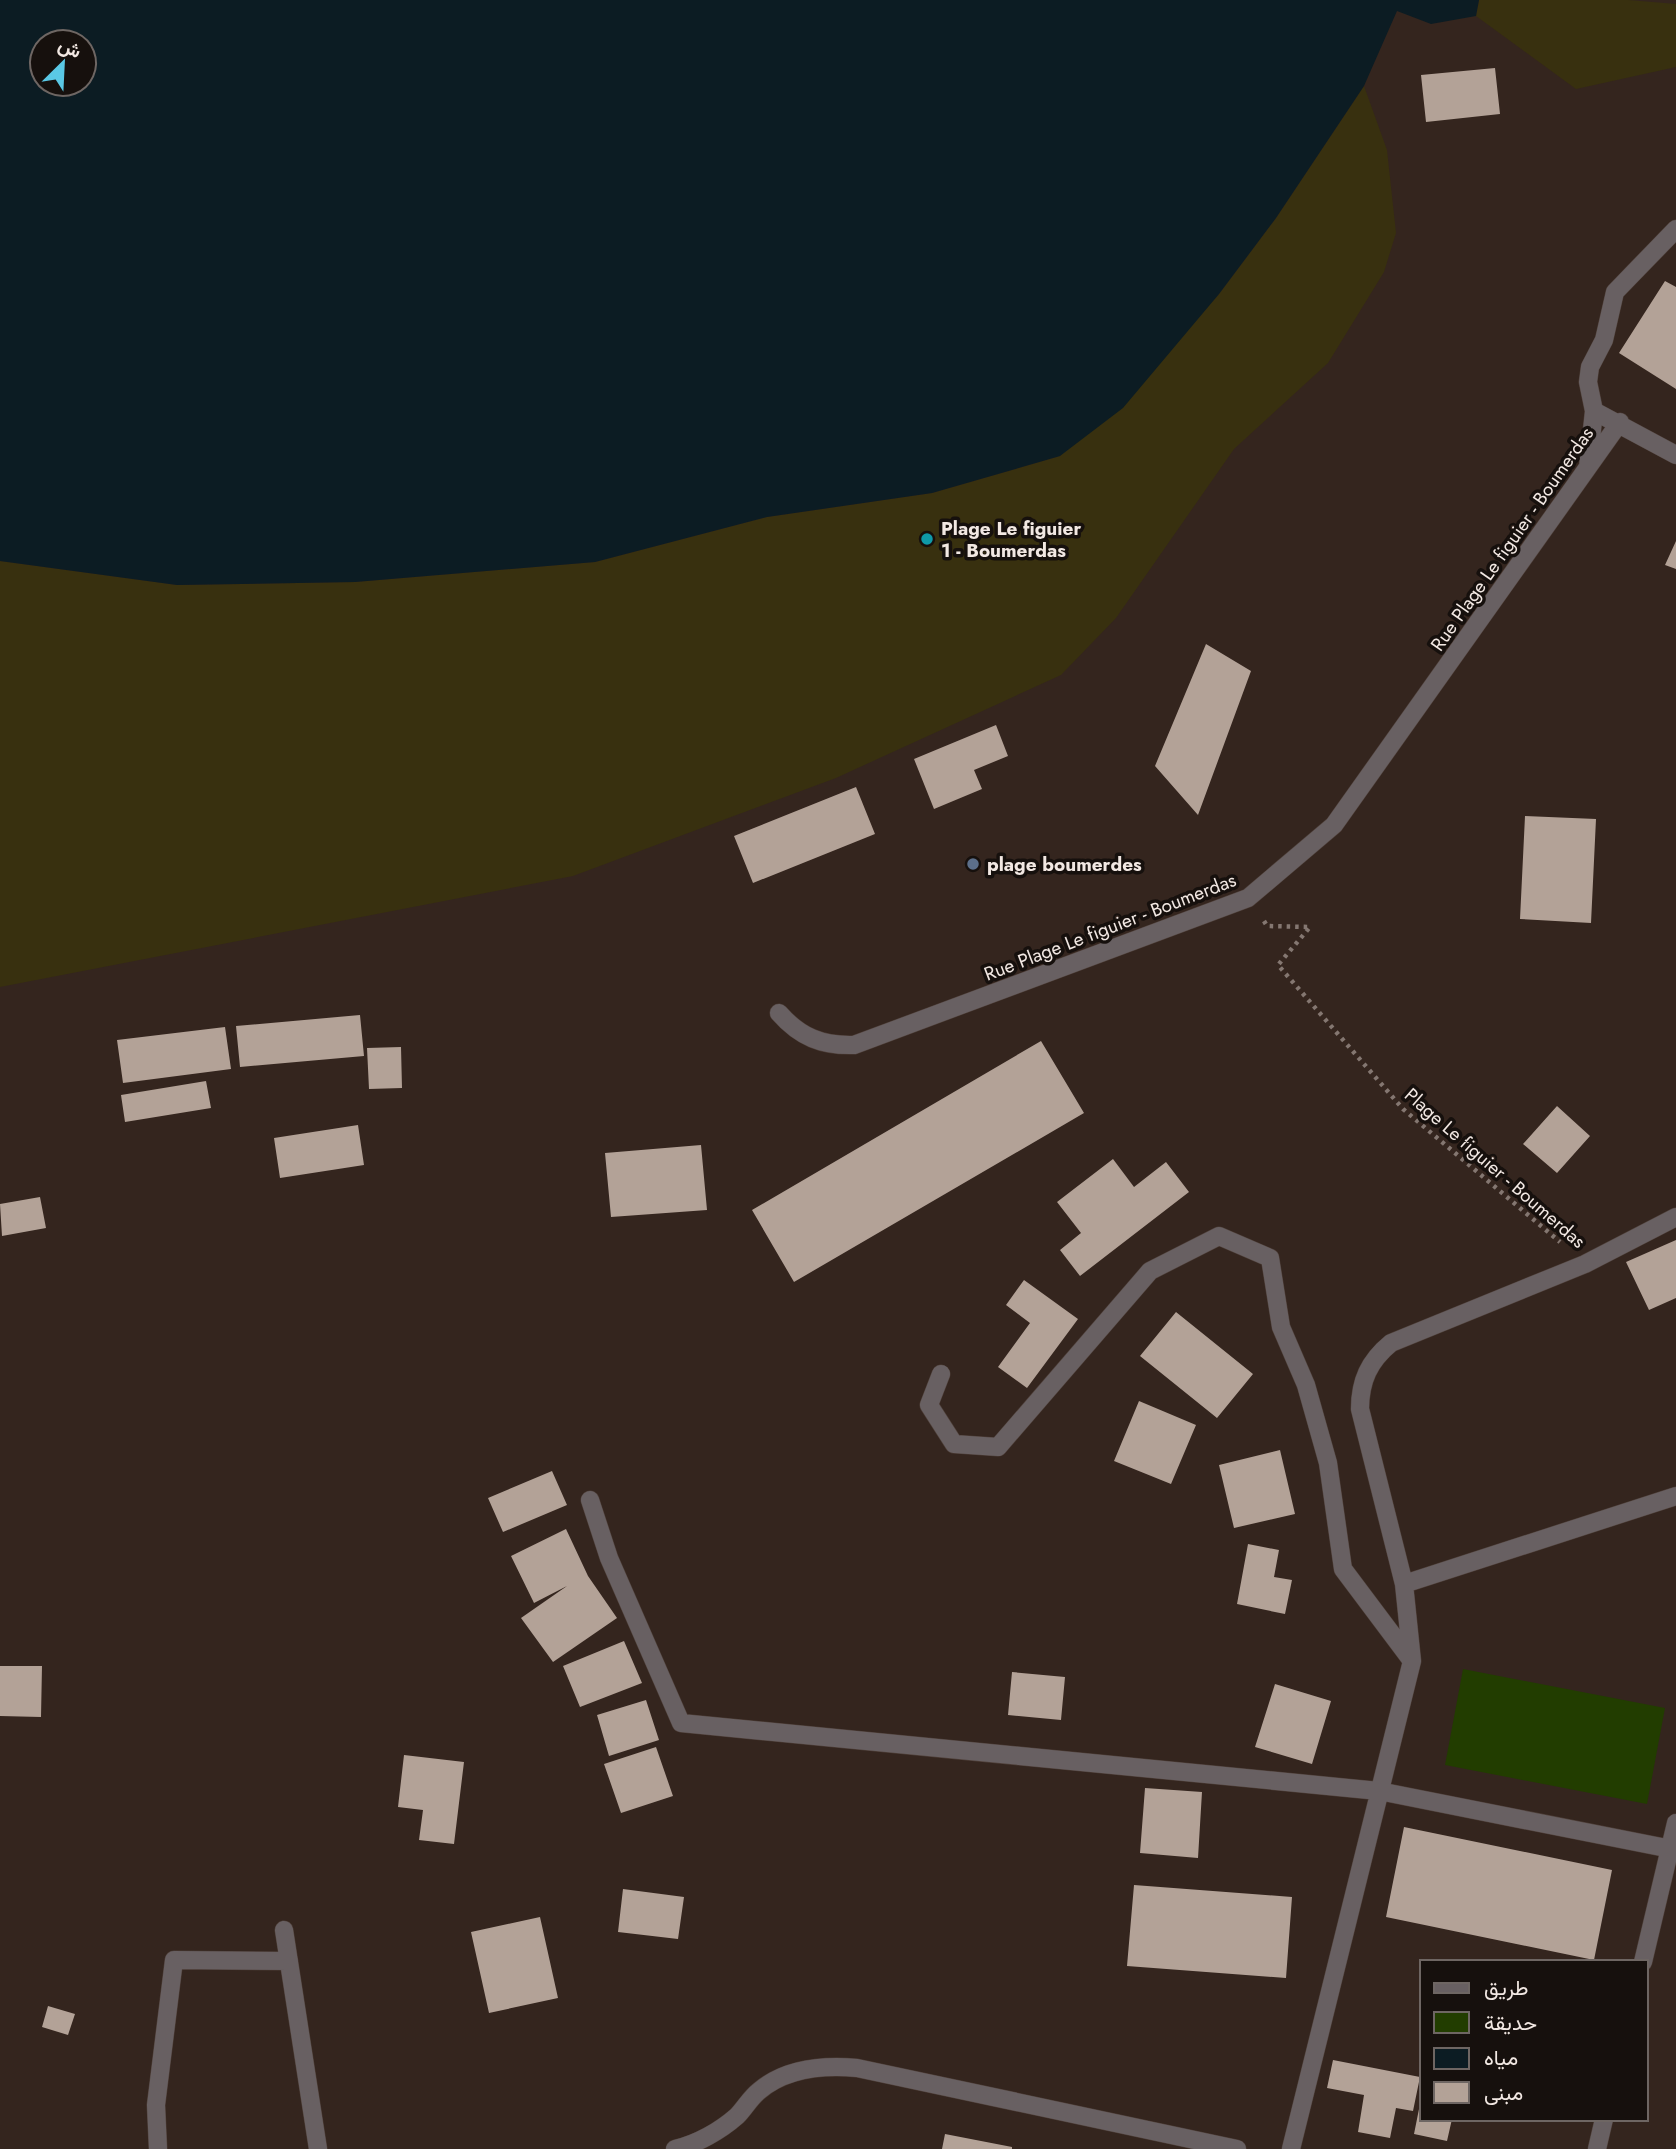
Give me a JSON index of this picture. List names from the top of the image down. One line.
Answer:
{"streets":{"street":["Rue Plage Le figuier - Boumerdas"],"path":["Plage Le figuier - Boumerdas"]},"crossings":[["Rue Plage Le figuier - Boumerdas","Plage Le figuier - Boumerdas"]],"places":["Plage Le figuier 1 - Boumerdas","plage boumerdes"],"legend":["طريق","حديقة","مياه","مبنى"],"north":"top right"}
